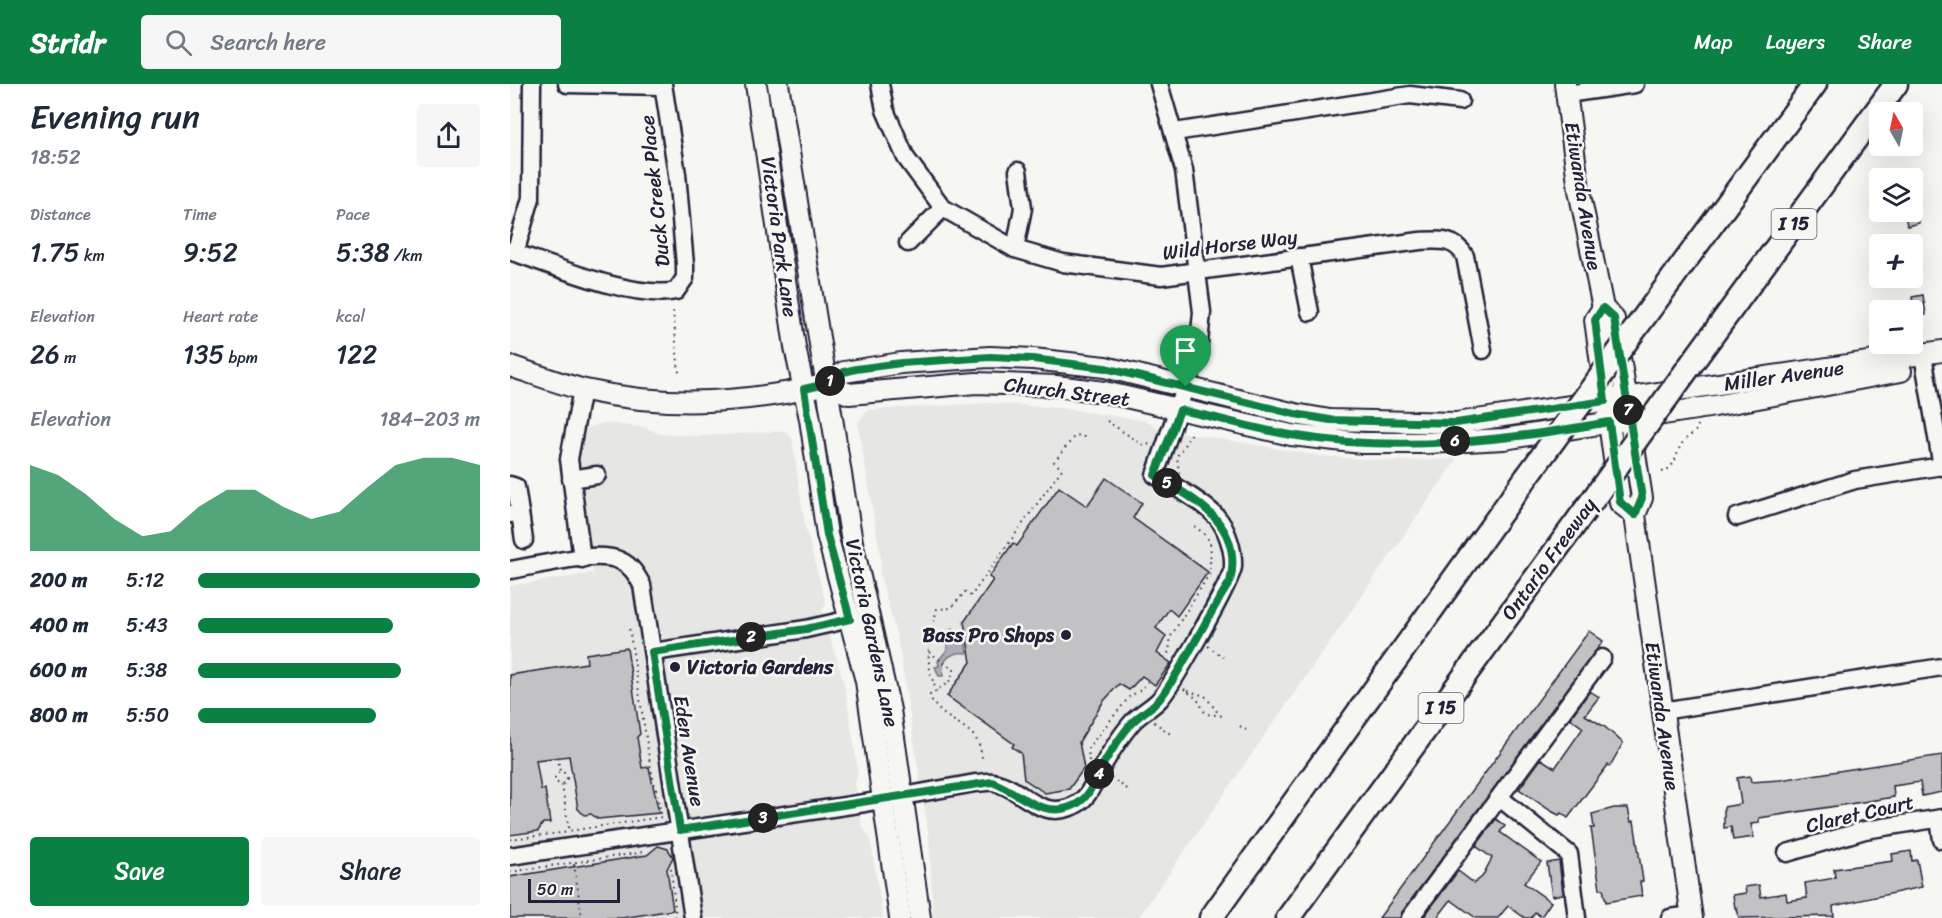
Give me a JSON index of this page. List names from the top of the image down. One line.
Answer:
{"streets":{"highway":["I 15","Ontario Freeway"],"main road":["Etiwanda Avenue","Victoria Park Lane","Miller Avenue","Church Street","Victoria Gardens Lane"],"street":["Duck Creek Place","Wild Horse Way","Eden Avenue","Claret Court"]},"crossings":[["Etiwanda Avenue","Miller Avenue"],["Etiwanda Avenue","Church Street"],["Victoria Park Lane","Church Street"],["Victoria Park Lane","Victoria Gardens Lane"],["Miller Avenue","Church Street"],["Church Street","Victoria Gardens Lane"]],"places":["Bass Pro Shops","Victoria Gardens"],"scale_bar":"50 m","north":"top","page":{"header":"Stridr","search":"Search here","nav":["Map","Layers","Share"],"heading":["Evening run","18:52"],"map_buttons":["+","−"],"stats":[["Distance","1.75 km"],["Time","9:52"],["Pace","5:38 /km"],["Elevation","26 m"],["Heart rate","135 bpm"],["kcal","122"]],"pins":["1","7","6","5","2","4","3"],"chart":["Elevation","184–203 m"],"list":[{"name":"200 m","note":"5:12"},{"name":"400 m","note":"5:43"},{"name":"600 m","note":"5:38"},{"name":"800 m","note":"5:50"}],"buttons":["Save","Share"],"scale":"50 m"}}
